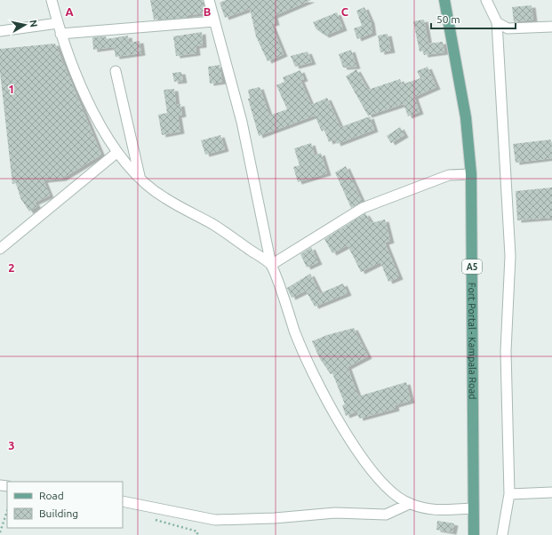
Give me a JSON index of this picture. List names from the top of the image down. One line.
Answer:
{"streets":{"main road":["A5","Fort Portal - Kampala Road"]},"legend":["Road","Building"],"scale_bar":"50 m","north":"right","grid":{"columns":["A","B","C"],"rows":["1","2","3"]}}
